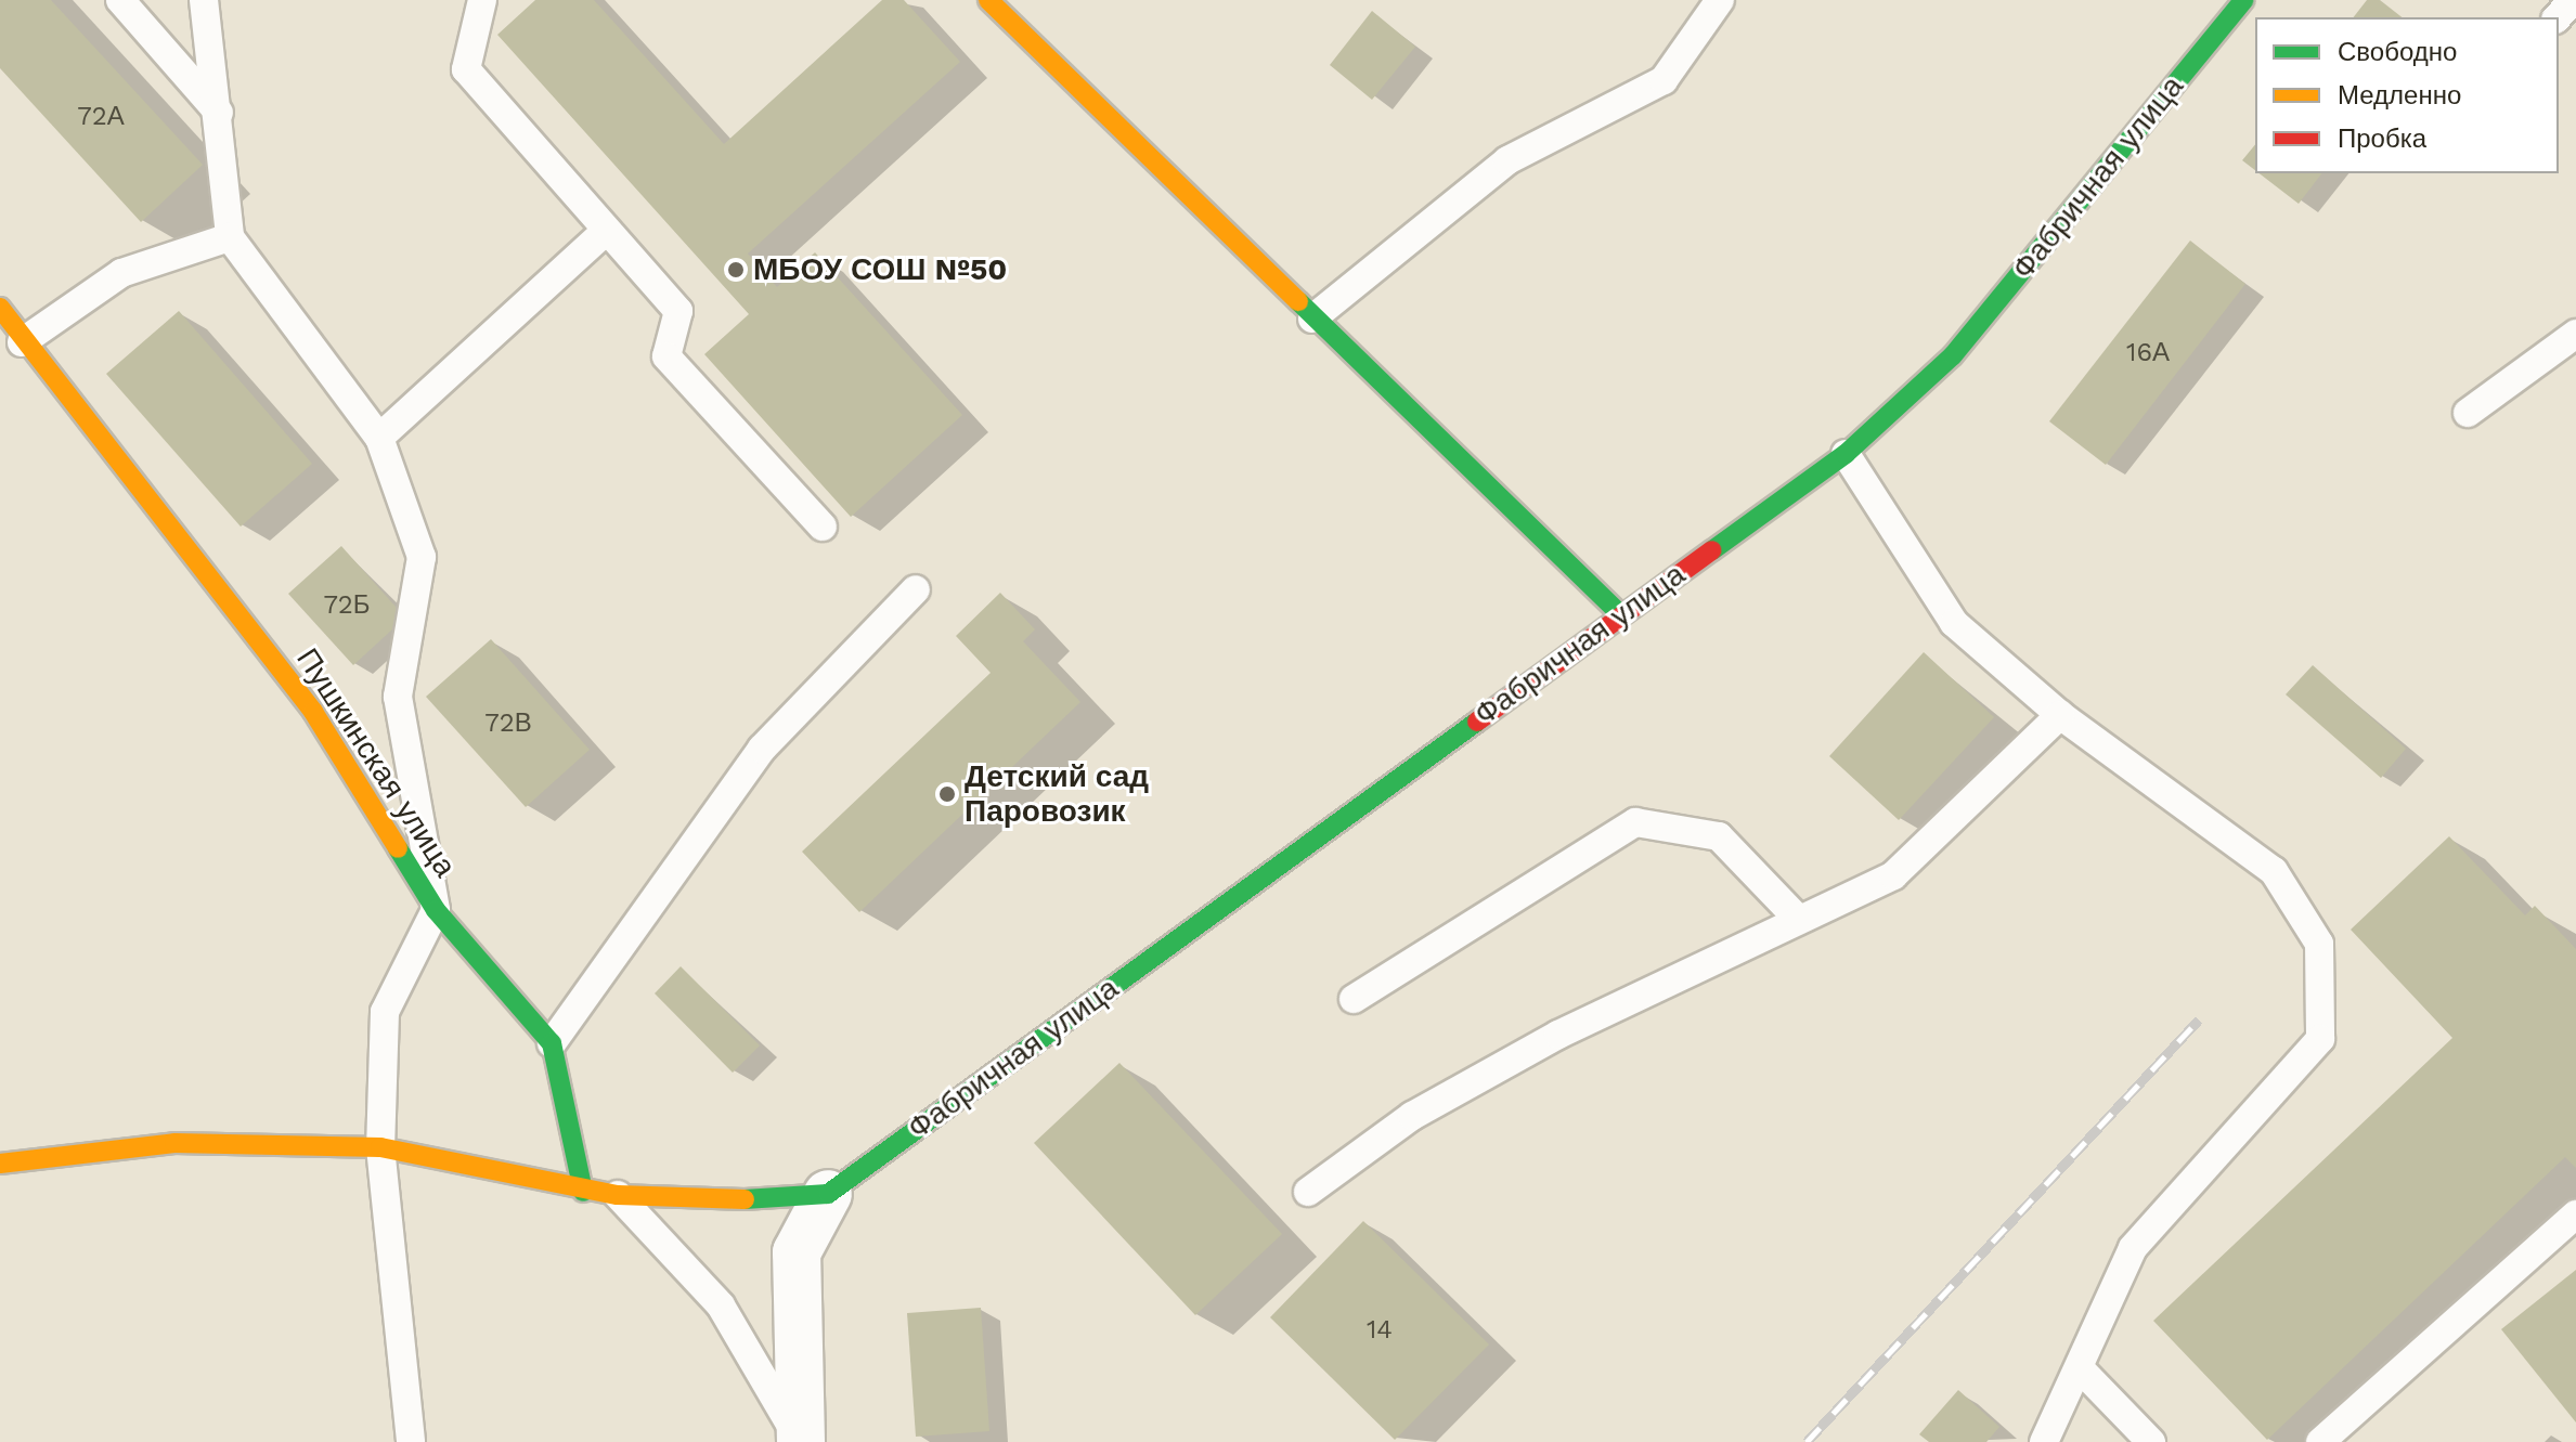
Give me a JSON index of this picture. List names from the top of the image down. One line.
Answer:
{"streets":{"main road":["Фабричная улица","Пушкинская улица"]},"places":["МБОУ СОШ №50","Детский сад Паровозик"],"house_numbers":["72А","16А","72Б","72В","14"],"legend":["Свободно","Медленно","Пробка"]}
